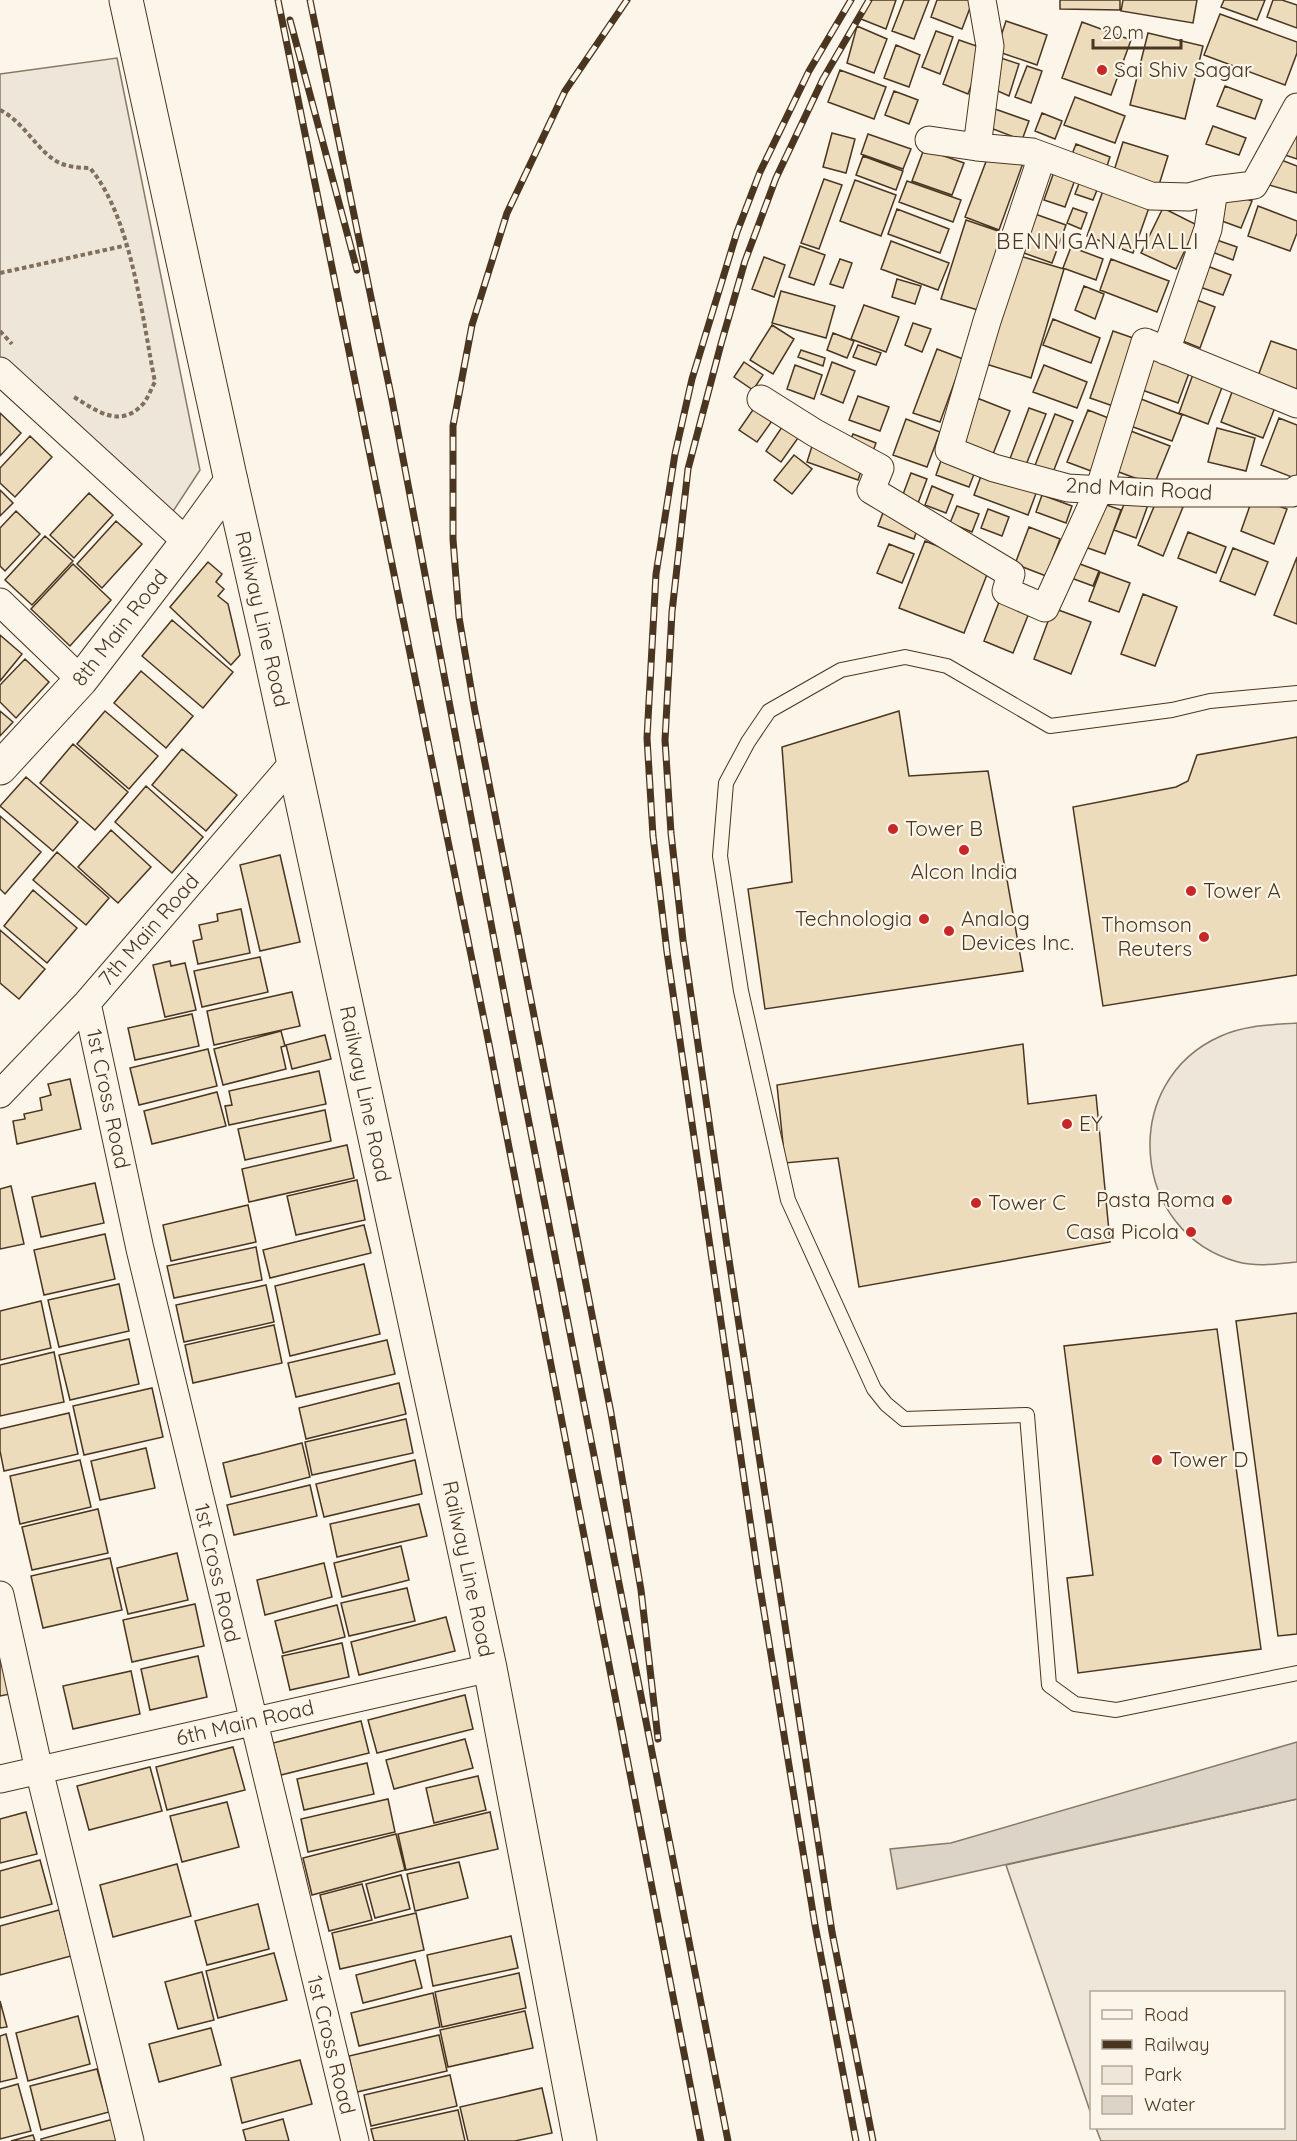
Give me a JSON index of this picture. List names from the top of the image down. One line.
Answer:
{"streets":{"main road":["Railway Line Road","8th Main Road"],"street":["2nd Main Road","7th Main Road","1st Cross Road","6th Main Road"]},"crossings":[["Railway Line Road","8th Main Road"],["Railway Line Road","7th Main Road"],["Railway Line Road","6th Main Road"],["7th Main Road","1st Cross Road"],["1st Cross Road","6th Main Road"]],"districts":["BENNIGANAHALLI"],"places":["Sai Shiv Sagar","Tower B","Alcon India","Tower A","Technologia","Analog Devices Inc.","Thomson Reuters","EY","Pasta Roma","Tower C","Casa Picola","Tower D"],"legend":["Road","Railway","Park","Water"],"scale_bar":"20 m"}
